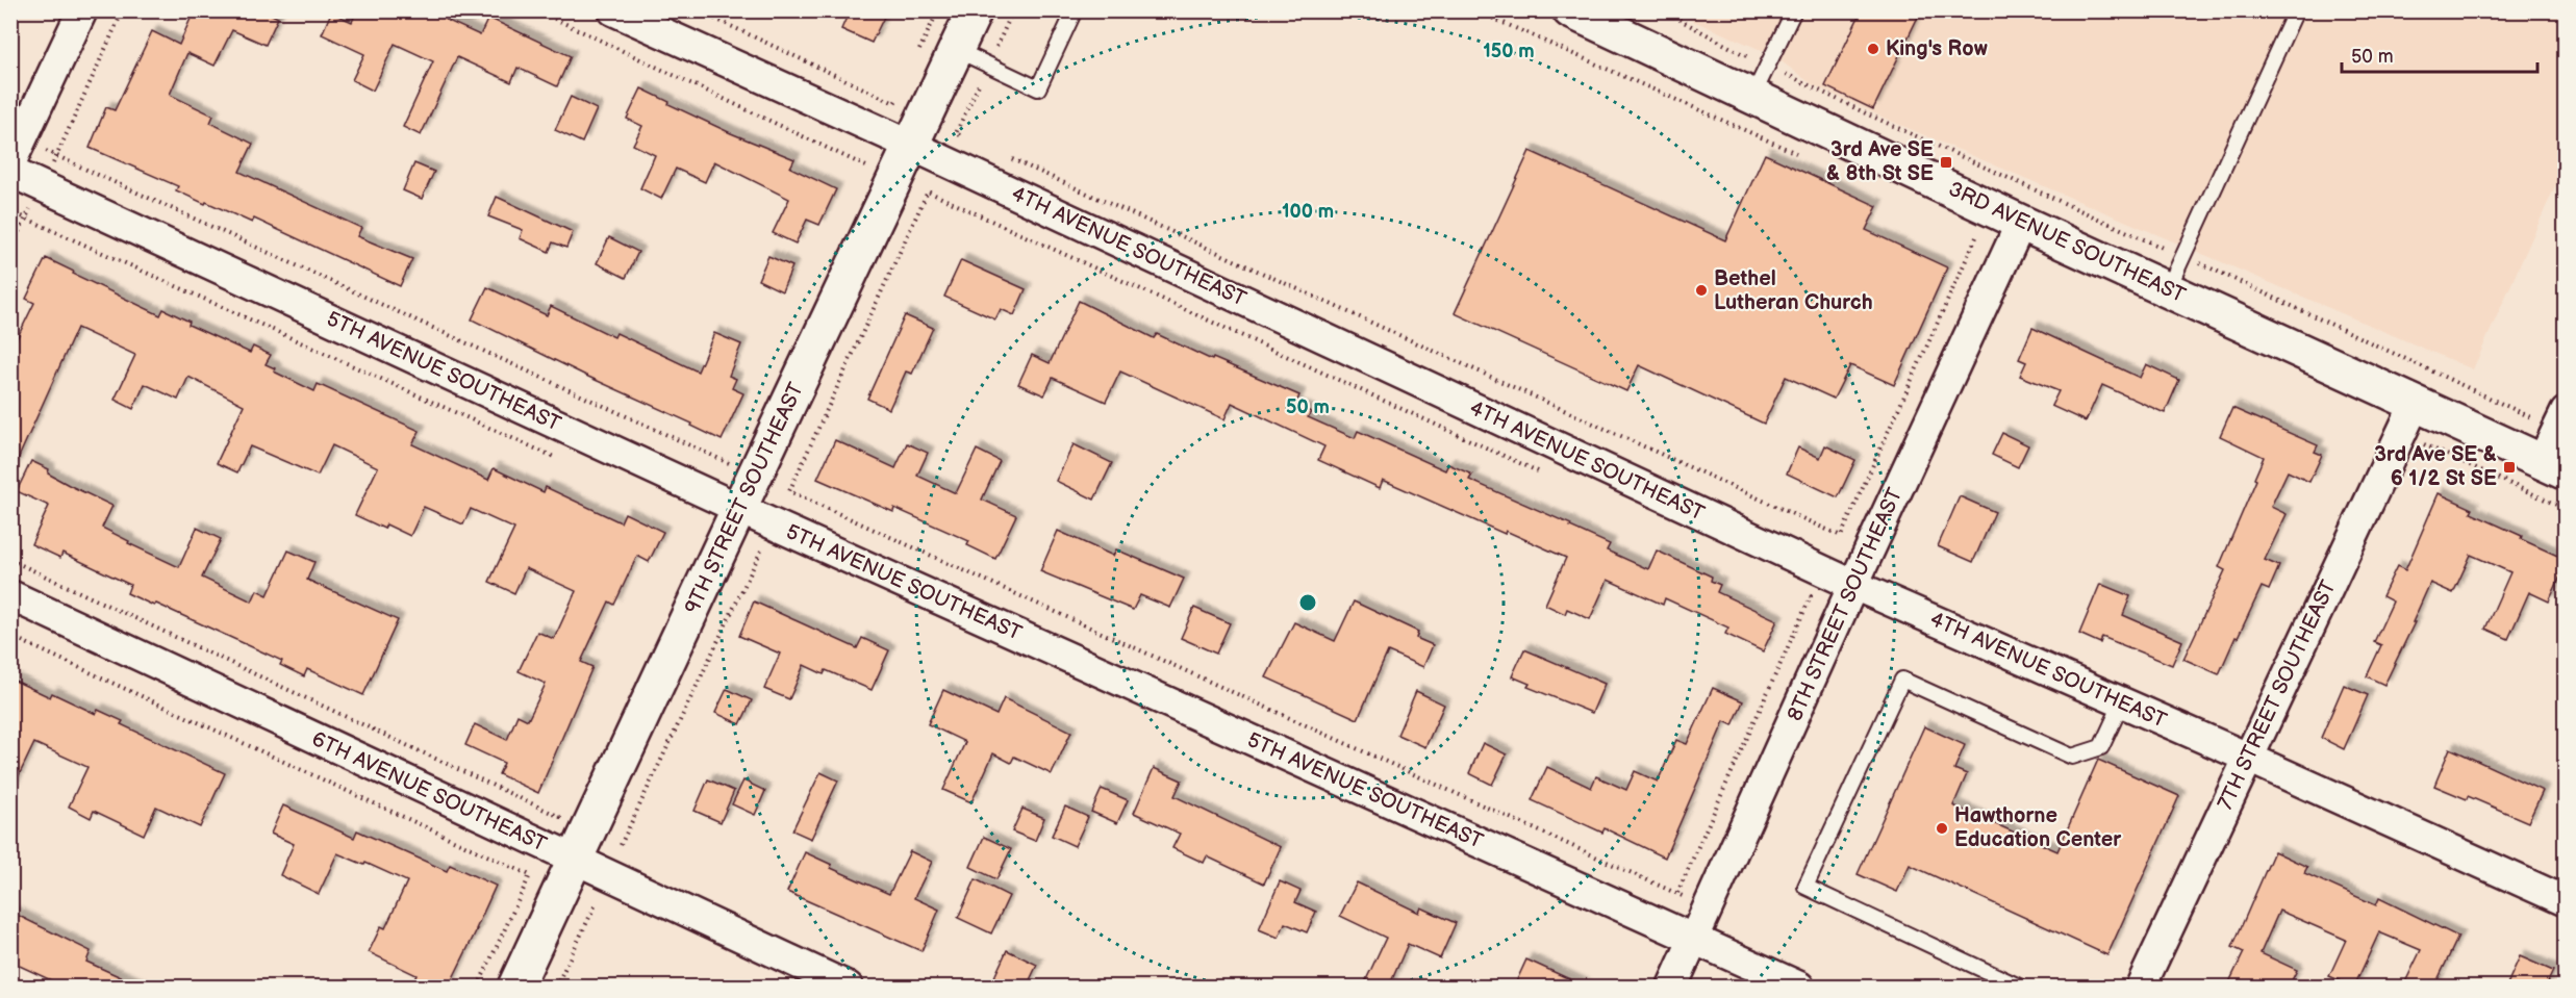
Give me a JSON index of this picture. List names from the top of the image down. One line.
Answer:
{"streets":{"street":["3RD AVENUE SOUTHEAST","4TH AVENUE SOUTHEAST","5TH AVENUE SOUTHEAST","9TH STREET SOUTHEAST","8TH STREET SOUTHEAST","7TH STREET SOUTHEAST","6TH AVENUE SOUTHEAST"]},"crossings":[["3RD AVENUE SOUTHEAST","8TH STREET SOUTHEAST"],["3RD AVENUE SOUTHEAST","7TH STREET SOUTHEAST"],["4TH AVENUE SOUTHEAST","9TH STREET SOUTHEAST"],["4TH AVENUE SOUTHEAST","8TH STREET SOUTHEAST"],["4TH AVENUE SOUTHEAST","7TH STREET SOUTHEAST"],["5TH AVENUE SOUTHEAST","9TH STREET SOUTHEAST"],["5TH AVENUE SOUTHEAST","8TH STREET SOUTHEAST"],["9TH STREET SOUTHEAST","6TH AVENUE SOUTHEAST"]],"places":{"other":["King's Row","Bethel Lutheran Church","Hawthorne Education Center"],"transit":["3rd Ave SE & 8th St SE","3rd Ave SE & 6 1/2 St SE"]},"scale_bar":"50 m","rings":["150 m","100 m","50 m"]}
